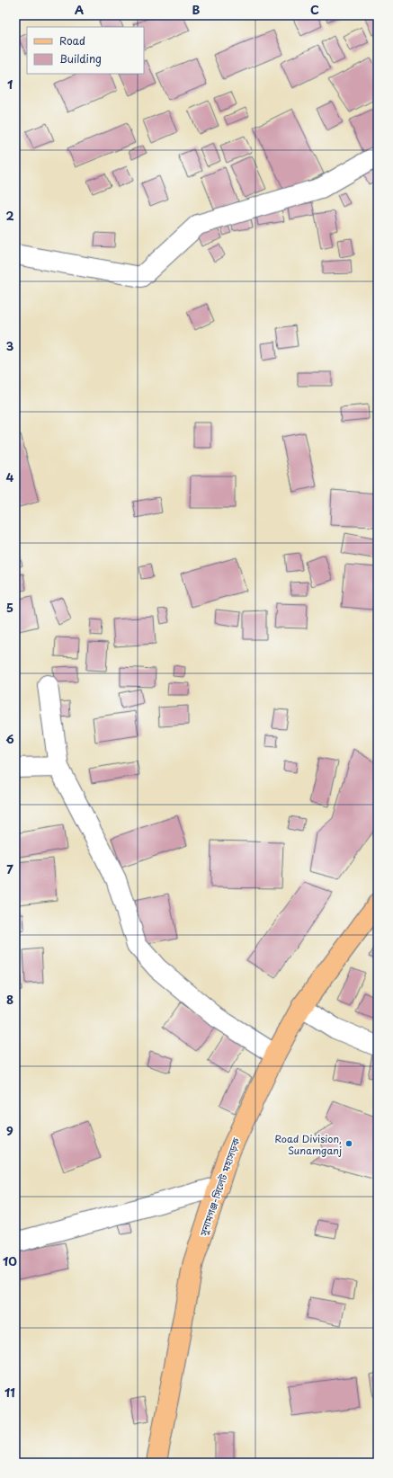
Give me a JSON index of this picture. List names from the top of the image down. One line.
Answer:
{"streets":{"main road":["সুনামগঞ্জ-সিলেট মহাসড়ক"]},"places":["Road Division, Sunamganj"],"legend":["Road","Building"],"grid":{"columns":["A","B","C"],"rows":["1","2","3","4","5","6","7","8","9","10","11"]}}
